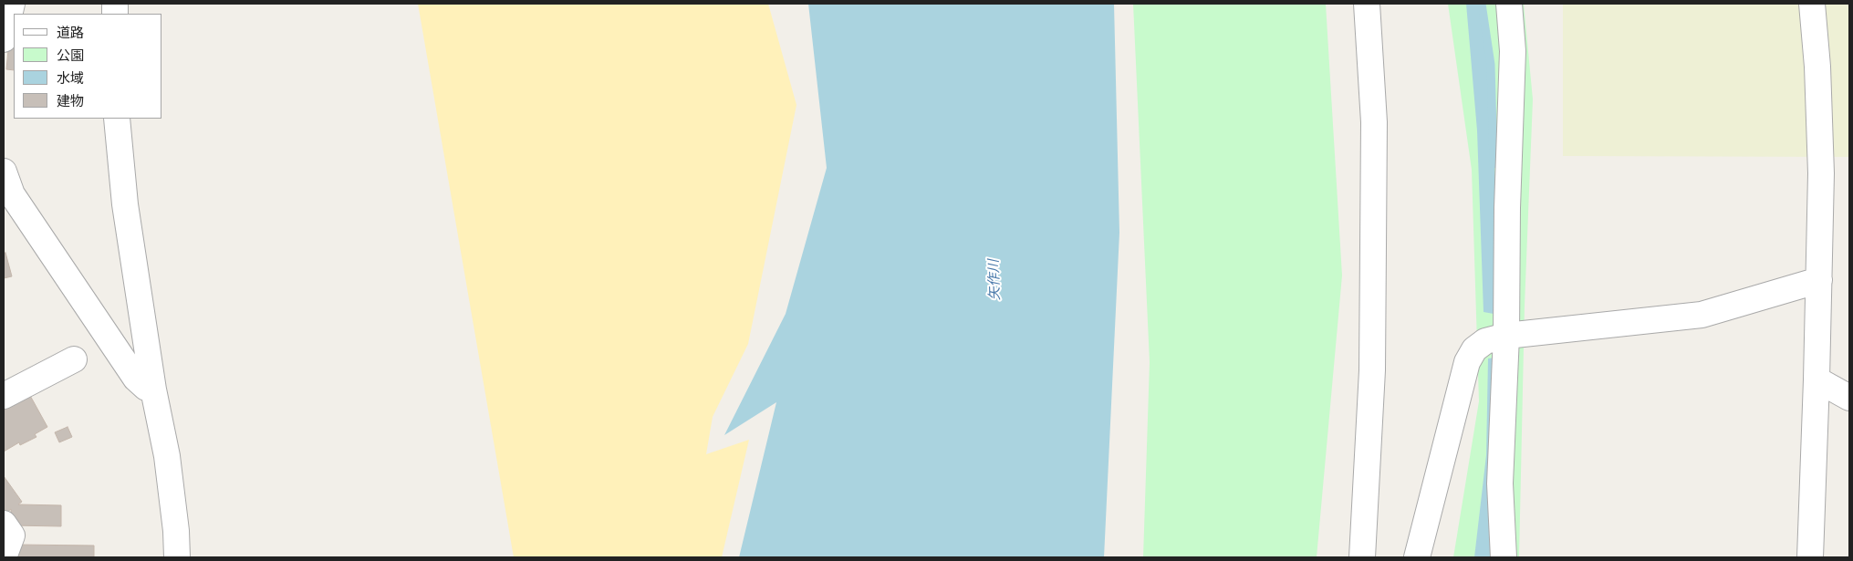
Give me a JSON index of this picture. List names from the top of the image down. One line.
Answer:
{"water":["矢作川"],"legend":["道路","公園","水域","建物"]}
